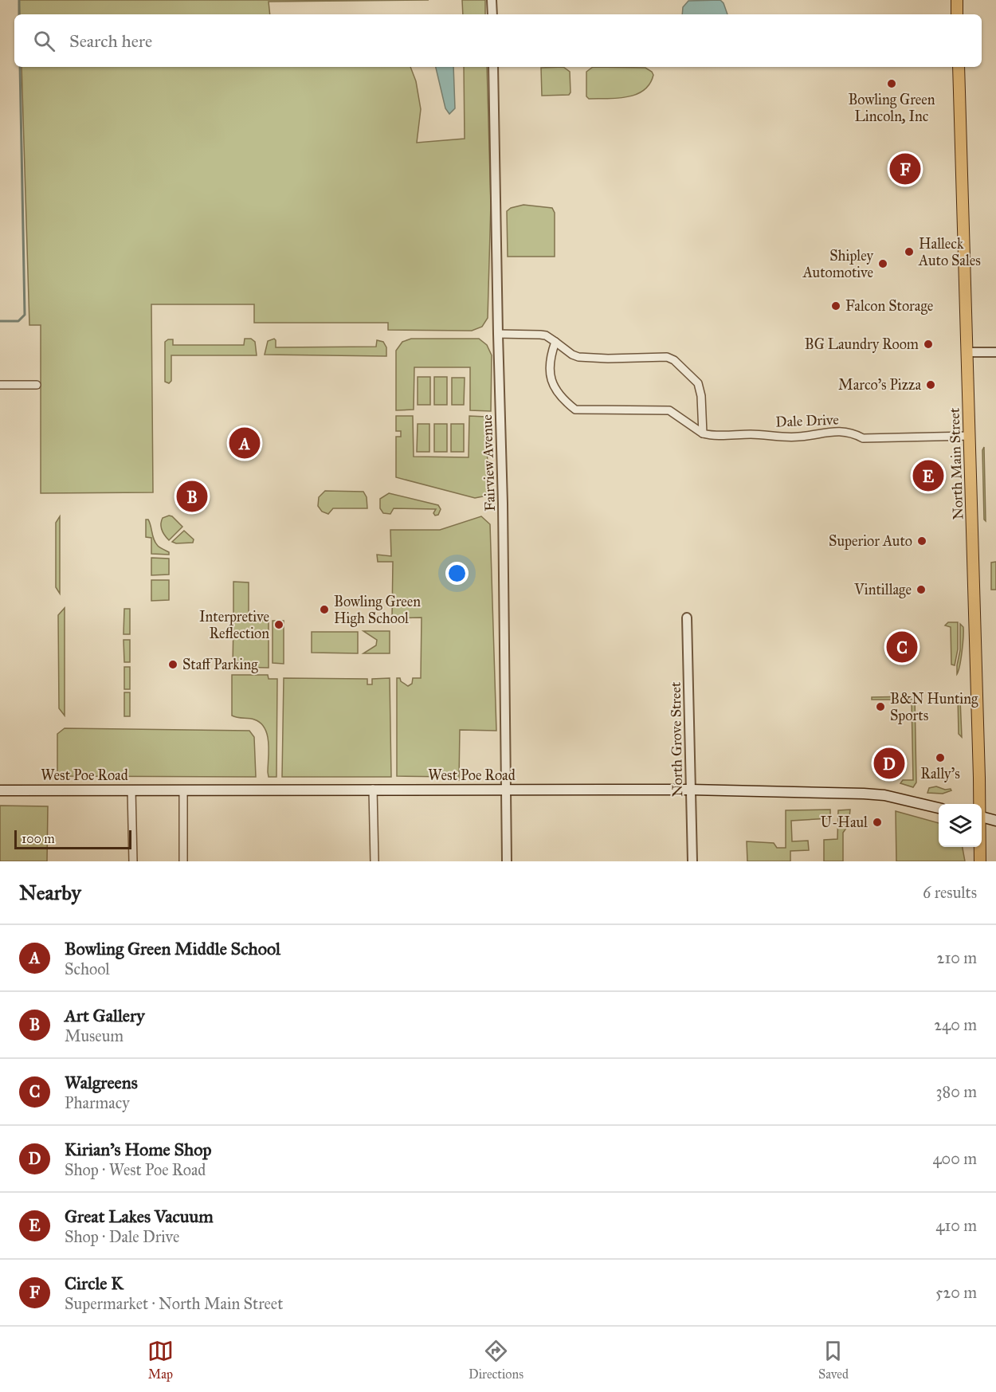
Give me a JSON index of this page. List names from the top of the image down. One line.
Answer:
{"streets":{"main road":["North Main Street","West Poe Road"],"street":["Dale Drive","Fairview Avenue","North Grove Street"]},"crossings":[["Dale Drive","North Main Street"],["Fairview Avenue","West Poe Road"],["North Grove Street","West Poe Road"]],"places":["Bowling Green Lincoln, Inc","Halleck Auto Sales","Shipley Automotive","Falcon Storage","BG Laundry Room","Marco’s Pizza","Superior Auto","Vintillage","Bowling Green High School","Interpretive Reflection","Staff Parking","B&N Hunting Sports","Rally's","U-Haul"],"scale_bar":"100 m","page":{"search":"Search here","pins":["F","A","E","B","C","D"],"scale":"100 m","heading":["Nearby","6 results"],"list":[{"mark":"A","name":"Bowling Green Middle School","note":"School","value":"210 m"},{"mark":"B","name":"Art Gallery","note":"Museum","value":"240 m"},{"mark":"C","name":"Walgreens","note":"Pharmacy","value":"380 m"},{"mark":"D","name":"Kirian's Home Shop","note":"Shop · West Poe Road","value":"400 m"},{"mark":"E","name":"Great Lakes Vacuum","note":"Shop · Dale Drive","value":"410 m"},{"mark":"F","name":"Circle K","note":"Supermarket · North Main Street","value":"520 m"}],"nav":["Map","Directions","Saved"]}}
